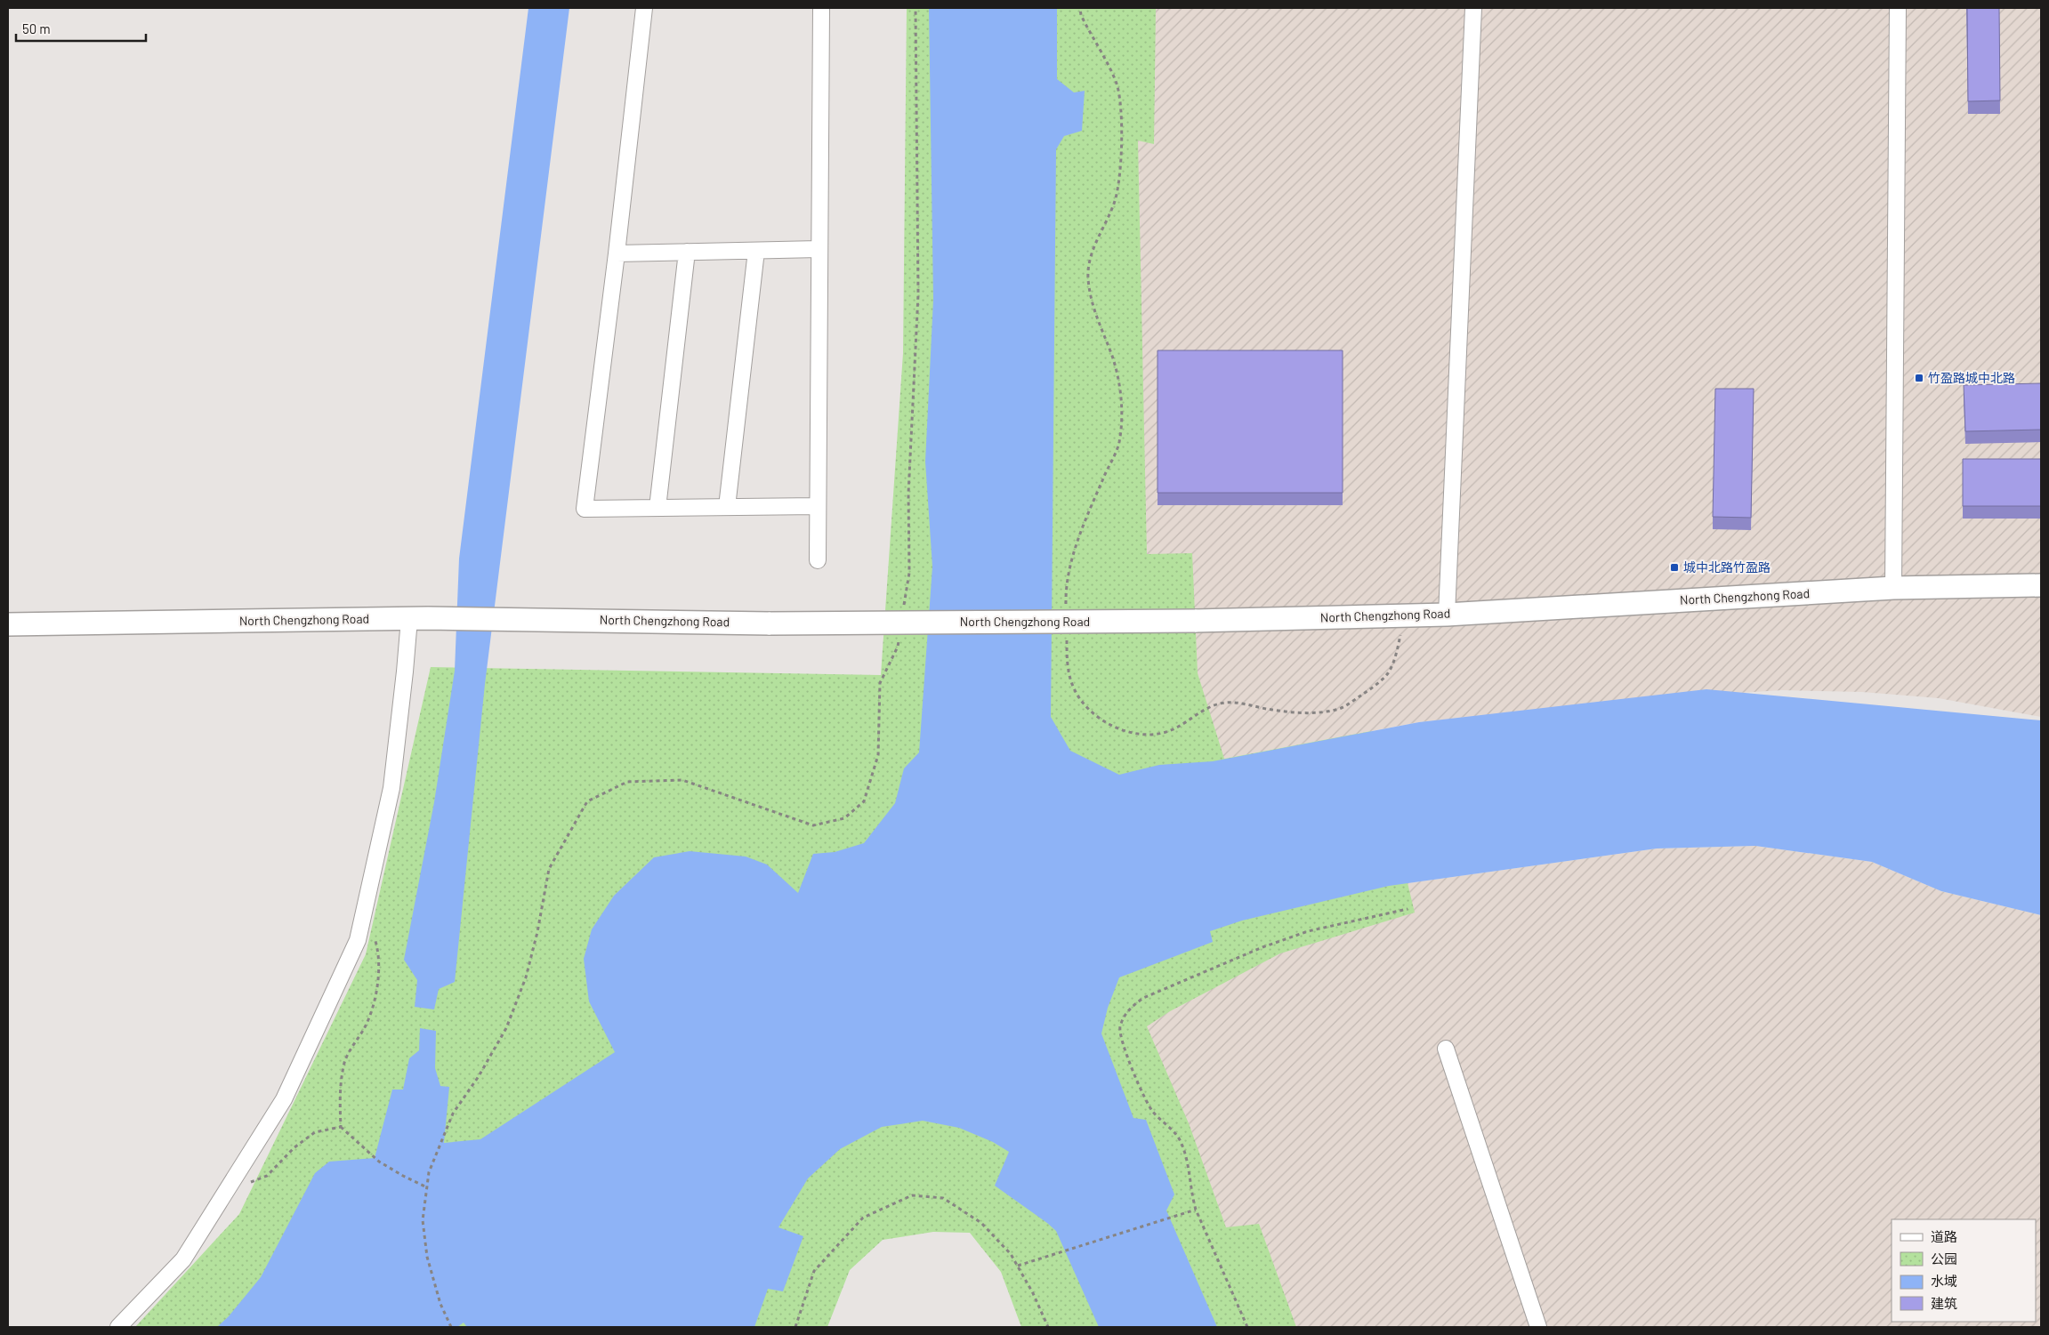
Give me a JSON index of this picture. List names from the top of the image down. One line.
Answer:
{"streets":{"street":["North Chengzhong Road"]},"places":{"transit":["竹盈路城中北路","城中北路竹盈路"]},"legend":["道路","公园","水域","建筑"],"scale_bar":"50 m"}
